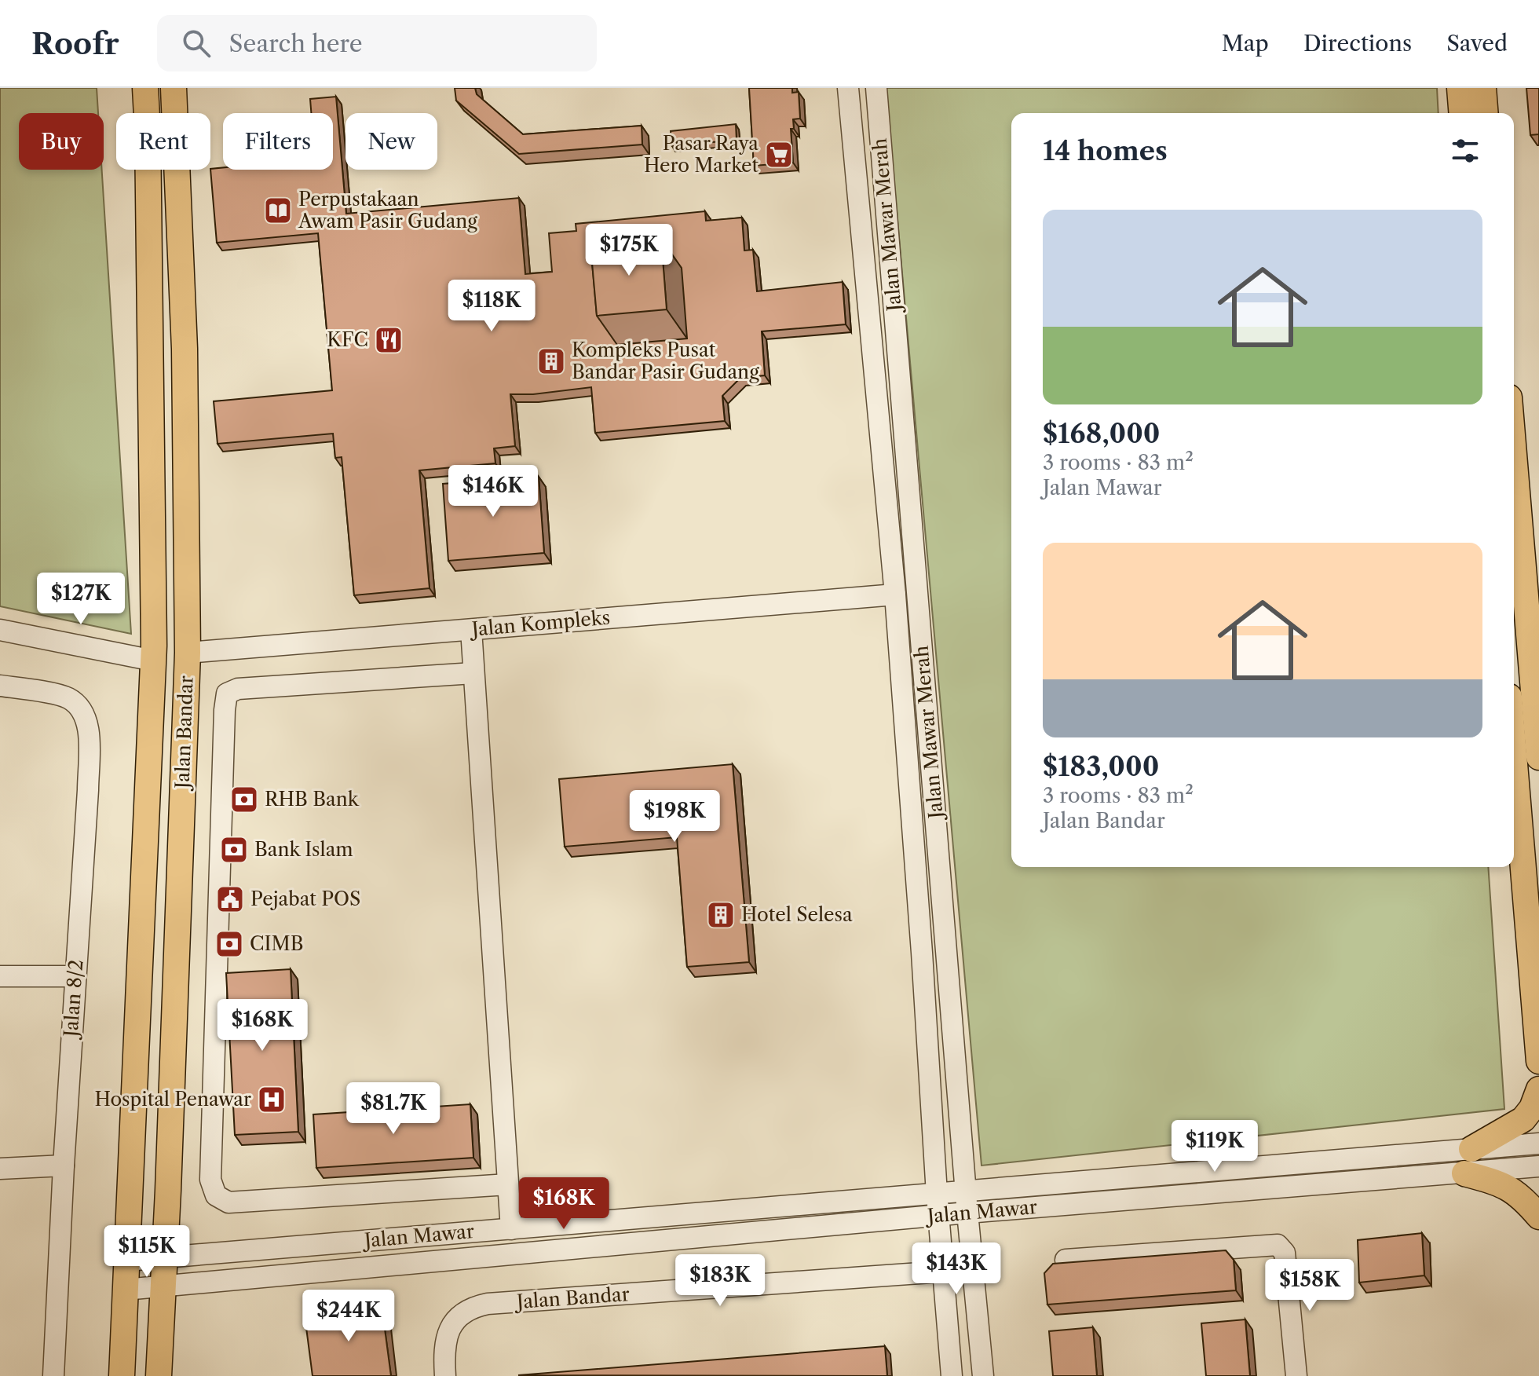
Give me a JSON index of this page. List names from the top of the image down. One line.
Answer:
{"streets":{"main road":["Jalan Bandar"],"street":["Jalan Mawar Merah","Jalan Kompleks","Jalan 8/2","Jalan Mawar"]},"crossings":[["Jalan Mawar Merah","Jalan Kompleks"],["Jalan Mawar Merah","Jalan Bandar"],["Jalan Mawar Merah","Jalan Mawar"],["Jalan Kompleks","Jalan Bandar"],["Jalan Bandar","Jalan Mawar"]],"places":{"supermarket":["Pasar Raya Hero Market"],"library":["Perpustakaan Awam Pasir Gudang"],"restaurant":["KFC"],"building":["Kompleks Pusat Bandar Pasir Gudang","Hotel Selesa"],"bank":["RHB Bank","Bank Islam","CIMB"],"public building":["Pejabat POS"],"hospital":["Hospital Penawar"]},"page":{"header":"Roofr","search":"Search here","nav":["Map","Directions","Saved"],"chip":["Buy","Rent","Filters","New"],"heading":"14 homes","list":[{"name":"$168,000","note":"3 rooms · 83 m² · Jalan Mawar"},{"name":"$183,000","note":"3 rooms · 83 m² · Jalan Bandar"}],"price":["$175K","$118K","$146K","$127K","$198K","$168K","$81.7K","$119K","$168K","$115K","$143K","$183K","$158K","$244K"]}}
